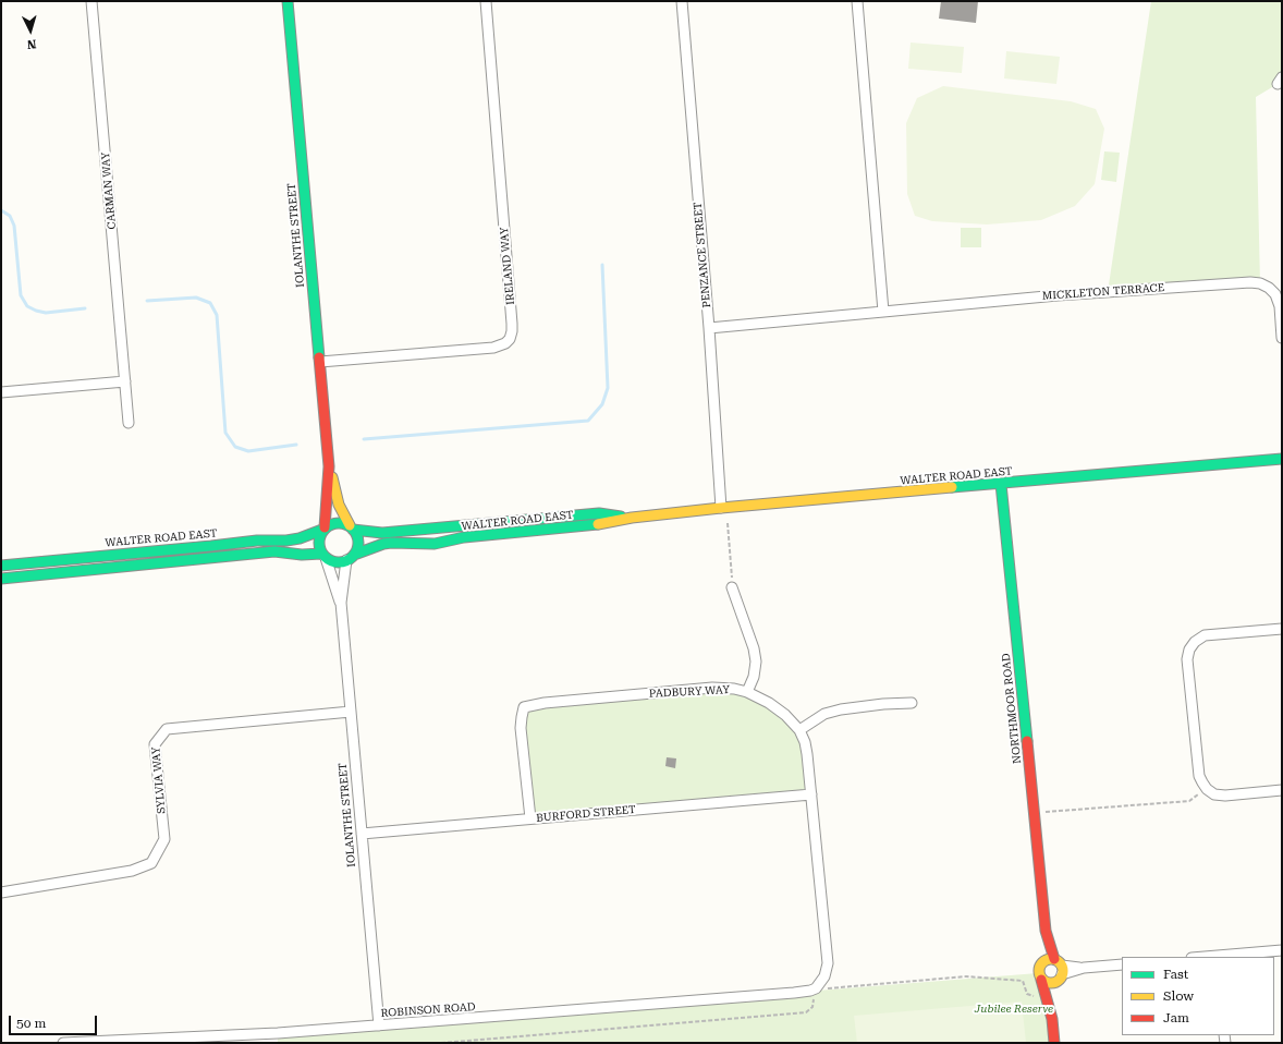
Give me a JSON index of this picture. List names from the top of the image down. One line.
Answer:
{"streets":{"main road":["IOLANTHE STREET","WALTER ROAD EAST","NORTHMOOR ROAD"],"street":["CARMAN WAY","PENZANCE STREET","IRELAND WAY","MICKLETON TERRACE","PADBURY WAY","SYLVIA WAY","BURFORD STREET","ROBINSON ROAD"]},"crossings":[["IOLANTHE STREET","IRELAND WAY"],["IOLANTHE STREET","WALTER ROAD EAST"],["IOLANTHE STREET","SYLVIA WAY"],["IOLANTHE STREET","BURFORD STREET"],["IOLANTHE STREET","ROBINSON ROAD"],["PENZANCE STREET","MICKLETON TERRACE"],["PENZANCE STREET","WALTER ROAD EAST"],["WALTER ROAD EAST","NORTHMOOR ROAD"],["PADBURY WAY","BURFORD STREET"],["PADBURY WAY","ROBINSON ROAD"]],"parks":["Jubilee Reserve"],"legend":["Fast","Slow","Jam"],"scale_bar":"50 m","north":"bottom"}
